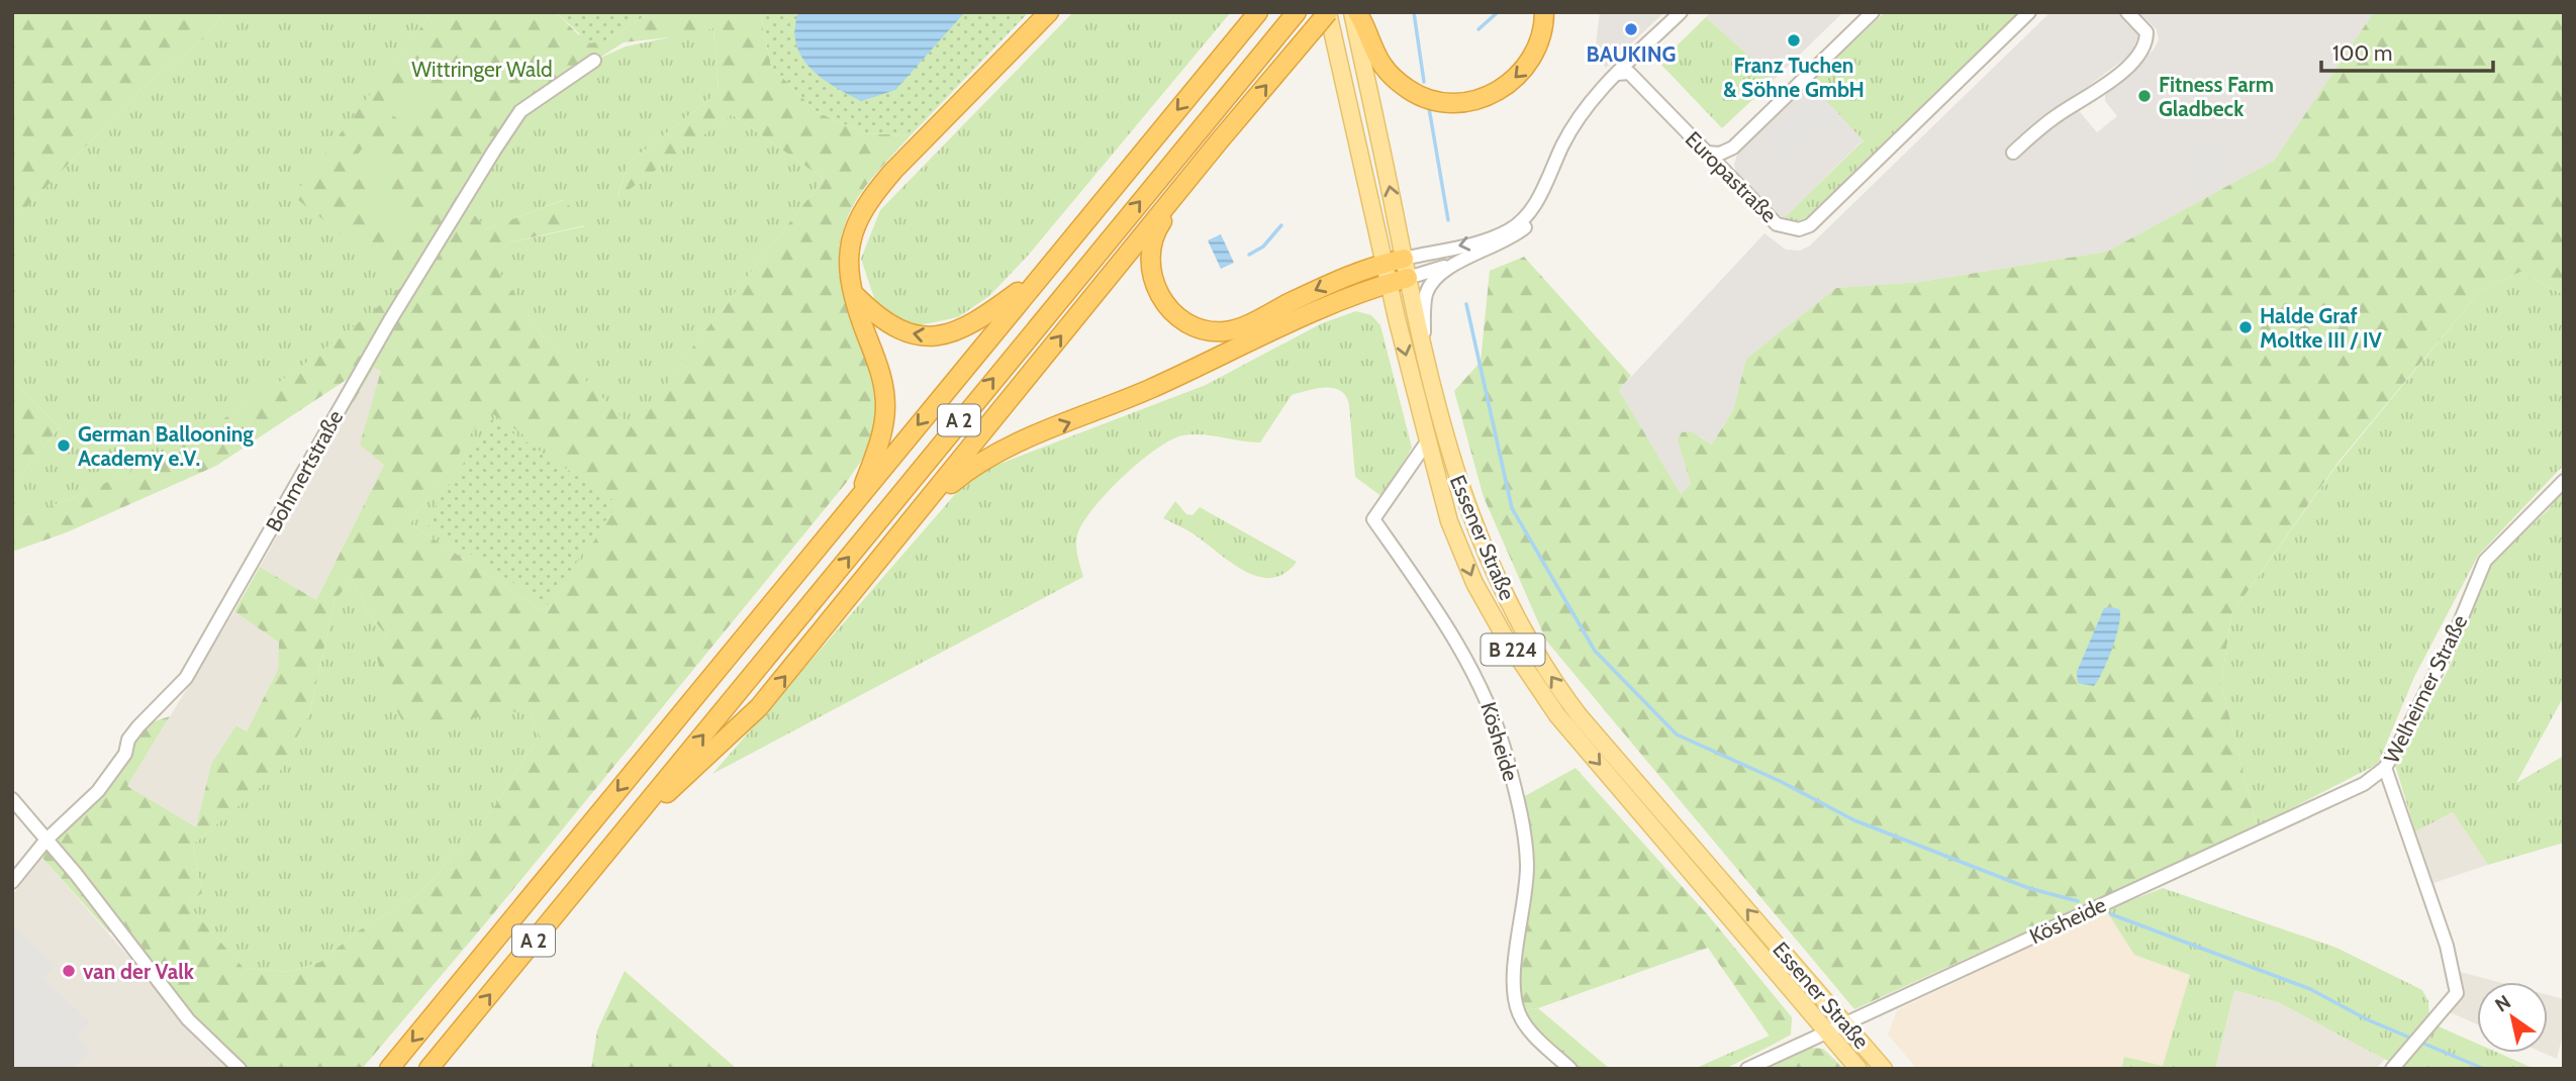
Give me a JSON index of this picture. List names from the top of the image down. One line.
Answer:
{"streets":{"highway":["A 2"],"main road":["Essener Straße","B 224"],"street":["Europastraße","Bohmertstraße","Welheimer Straße","Kösheide"]},"crossings":[["Essener Straße","Kösheide"],["Welheimer Straße","Kösheide"]],"parks":["Wittringer Wald"],"places":["BAUKING","Franz Tuchen & Söhne GmbH","Fitness Farm Gladbeck","Halde Graf Moltke III / IV","German Ballooning Academy e.V.","van der Valk"],"scale_bar":"100 m","north":"top left"}
